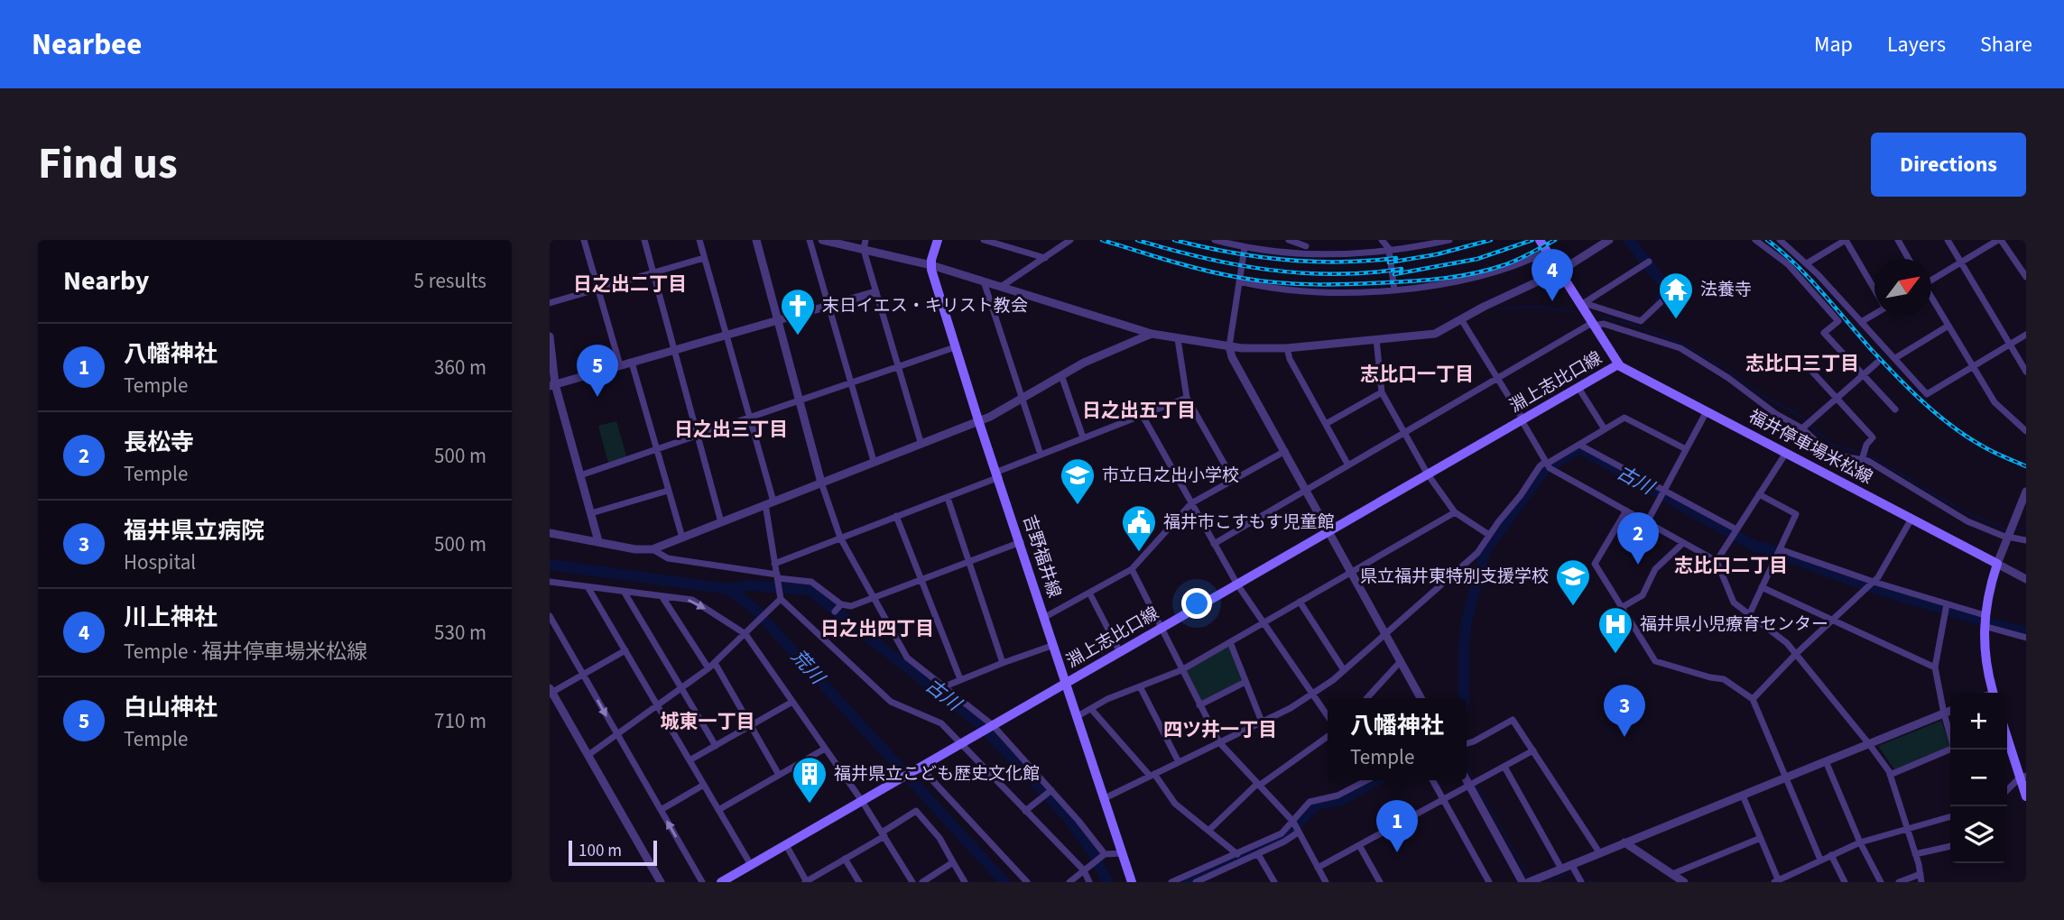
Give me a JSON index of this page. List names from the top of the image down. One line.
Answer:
{"streets":{"main road":["淵上志比口線","福井停車場米松線","吉野福井線"]},"crossings":[["淵上志比口線","福井停車場米松線"],["淵上志比口線","吉野福井線"]],"districts":["日之出二丁目","志比口三丁目","志比口一丁目","日之出五丁目","日之出三丁目","志比口二丁目","日之出四丁目","城東一丁目","四ツ井一丁目"],"water":["古川","荒川"],"places":{"temple":["法養寺"],"church":["末日イエス・キリスト教会"],"school or university":["市立日之出小学校","県立福井東特別支援学校"],"public building":["福井市こすもす児童館"],"hospital":["福井県小児療育センター"],"building":["福井県立こども歴史文化館"]},"scale_bar":"100 m","north":"top right","page":{"header":"Nearbee","nav":["Map","Layers","Share"],"title":"Find us","buttons":"Directions","heading":["Nearby","5 results"],"pins":["4","5","2","3","1"],"list":[{"mark":"1","name":"八幡神社","note":"Temple","value":"360 m"},{"mark":"2","name":"長松寺","note":"Temple","value":"500 m"},{"mark":"3","name":"福井県立病院","note":"Hospital","value":"500 m"},{"mark":"4","name":"川上神社","note":"Temple · 福井停車場米松線","value":"530 m"},{"mark":"5","name":"白山神社","note":"Temple","value":"710 m"}],"map_buttons":["+","−"],"popup":["八幡神社","Temple"],"scale":"100 m"}}
